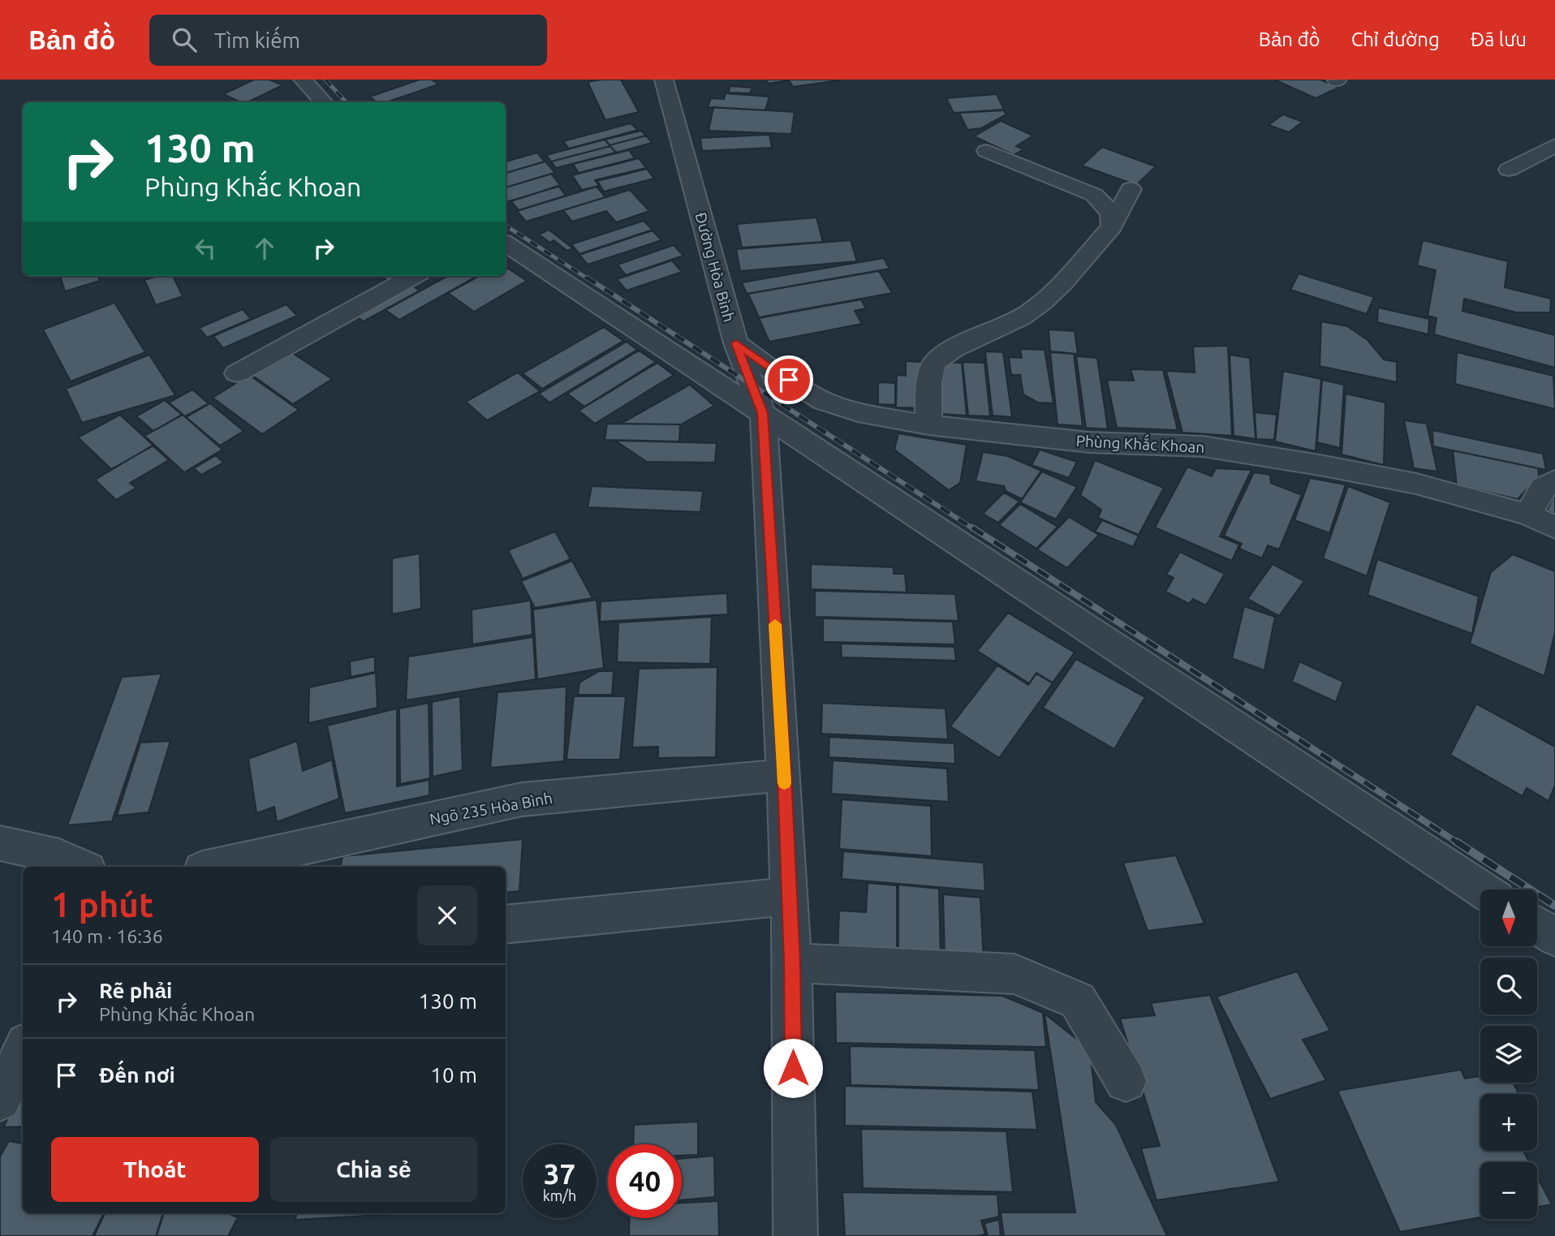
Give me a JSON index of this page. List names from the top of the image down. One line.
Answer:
{"streets":{"street":["Đường Hòa Bình","Phùng Khắc Khoan","Ngõ 235 Hòa Bình"]},"crossings":[["Đường Hòa Bình","Phùng Khắc Khoan"],["Đường Hòa Bình","Ngõ 235 Hòa Bình"]],"north":"bottom","page":{"header":"Bản đồ","search":"Tìm kiếm","nav":["Bản đồ","Chỉ đường","Đã lưu"],"turn":["130 m","Phùng Khắc Khoan"],"heading":["1 phút","140 m · 16:36"],"map_buttons":["+","−"],"list":[{"name":"Rẽ phải","note":"Phùng Khắc Khoan","value":"130 m"},{"name":"Đến nơi","value":"10 m"}],"buttons":["Thoát","Chia sẻ"],"speed":"37 km/h","limit":"40"}}
